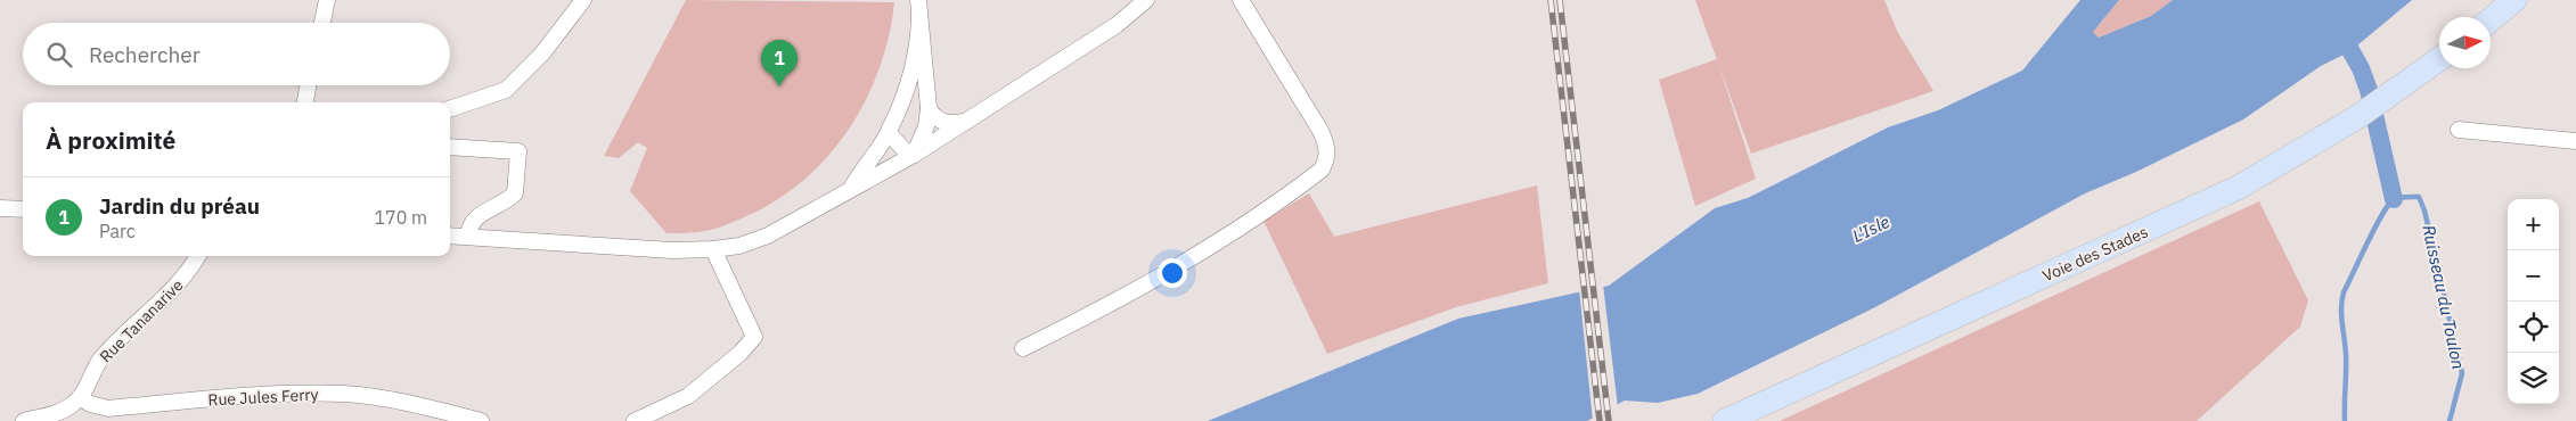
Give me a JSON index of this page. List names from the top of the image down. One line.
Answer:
{"streets":{"main road":["Voie des Stades"],"street":["Rue Tananarive","Rue Jules Ferry"]},"crossings":[["Rue Tananarive","Rue Jules Ferry"]],"water":["L'Isle","Ruisseau du Toulon"],"north":"right","page":{"search":"Rechercher","pins":"1","heading":"À proximité","list":[{"mark":"1","name":"Jardin du préau","note":"Parc","value":"170 m"}],"map_buttons":["+","−"]}}
